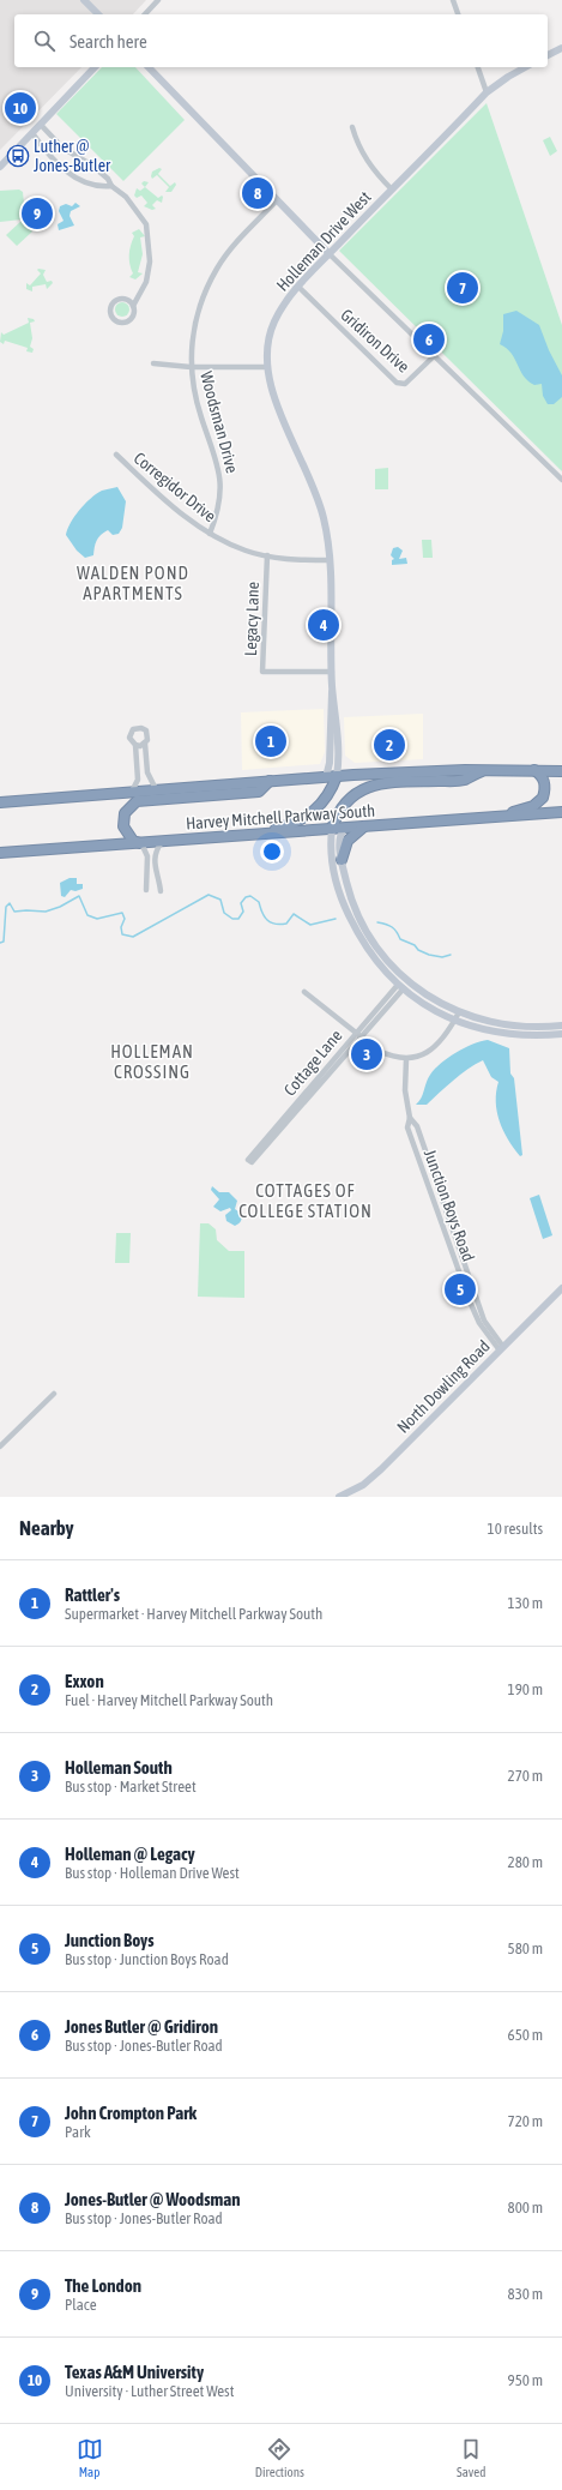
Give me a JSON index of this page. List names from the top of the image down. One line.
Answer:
{"streets":{"highway":["Harvey Mitchell Parkway South"],"street":["Holleman Drive West","Gridiron Drive","Woodsman Drive","Corregidor Drive","Legacy Lane","Cottage Lane","Junction Boys Road","North Dowling Road"]},"crossings":[["Holleman Drive West","Gridiron Drive"],["Holleman Drive West","Corregidor Drive"],["Holleman Drive West","Legacy Lane"],["Woodsman Drive","Corregidor Drive"],["Corregidor Drive","Legacy Lane"],["Junction Boys Road","North Dowling Road"]],"districts":["WALDEN POND APARTMENTS","HOLLEMAN CROSSING","COTTAGES OF COLLEGE STATION"],"places":{"bus stop":["Luther @ Jones-Butler"]},"page":{"search":"Search here","pins":["10","8","9","7","6","4","1","2","3","5"],"heading":["Nearby","10 results"],"list":[{"mark":"1","name":"Rattler's","note":"Supermarket · Harvey Mitchell Parkway South","value":"130 m"},{"mark":"2","name":"Exxon","note":"Fuel · Harvey Mitchell Parkway South","value":"190 m"},{"mark":"3","name":"Holleman South","note":"Bus stop · Market Street","value":"270 m"},{"mark":"4","name":"Holleman @ Legacy","note":"Bus stop · Holleman Drive West","value":"280 m"},{"mark":"5","name":"Junction Boys","note":"Bus stop · Junction Boys Road","value":"580 m"},{"mark":"6","name":"Jones Butler @ Gridiron","note":"Bus stop · Jones-Butler Road","value":"650 m"},{"mark":"7","name":"John Crompton Park","note":"Park","value":"720 m"},{"mark":"8","name":"Jones-Butler @ Woodsman","note":"Bus stop · Jones-Butler Road","value":"800 m"},{"mark":"9","name":"The London","note":"Place","value":"830 m"},{"mark":"10","name":"Texas A&M University","note":"University · Luther Street West","value":"950 m"}],"nav":["Map","Directions","Saved"]}}
